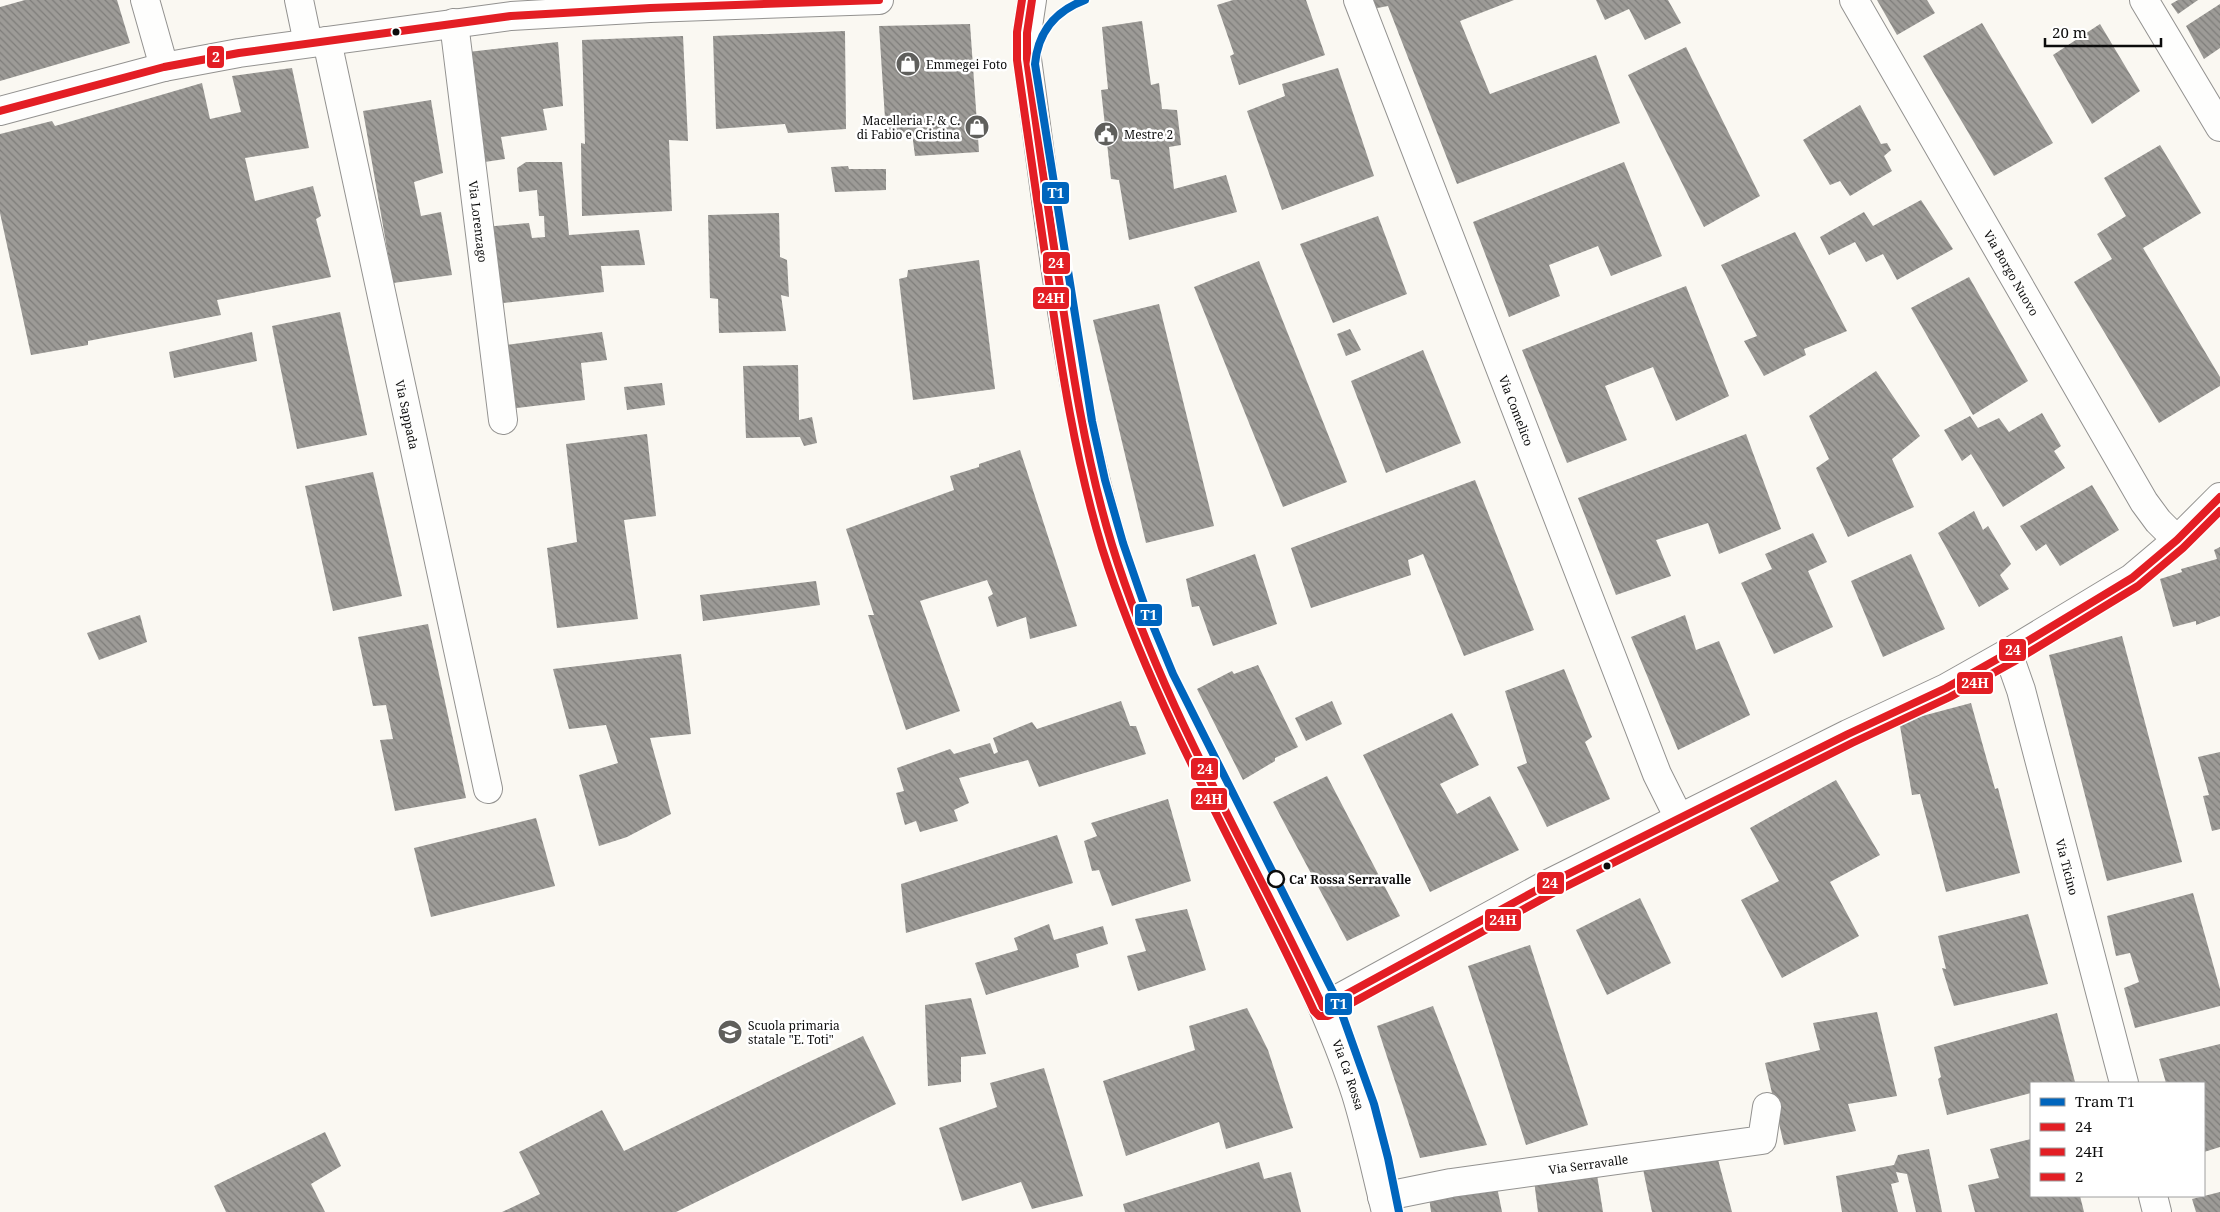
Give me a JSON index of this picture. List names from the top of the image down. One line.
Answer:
{"streets":{"street":["Via Lorenzago","Via Borgo Nuovo","Via Comelico","Via Sappada","Via Ticino","Via Ca' Rossa","Via Serravalle"]},"crossings":[["Via Ca' Rossa","Via Serravalle"]],"places":{"shop":["Emmegei Foto","Macelleria F. & C. di Fabio e Cristina"],"public building":["Mestre 2"],"other":["Ca' Rossa Serravalle"],"school or university":["Scuola primaria statale \"E. Toti\""]},"lines":["tram line T1","transit line 24","transit line 24H","transit line 2"],"legend":["Tram T1","24","24H","2"],"scale_bar":"20 m"}
